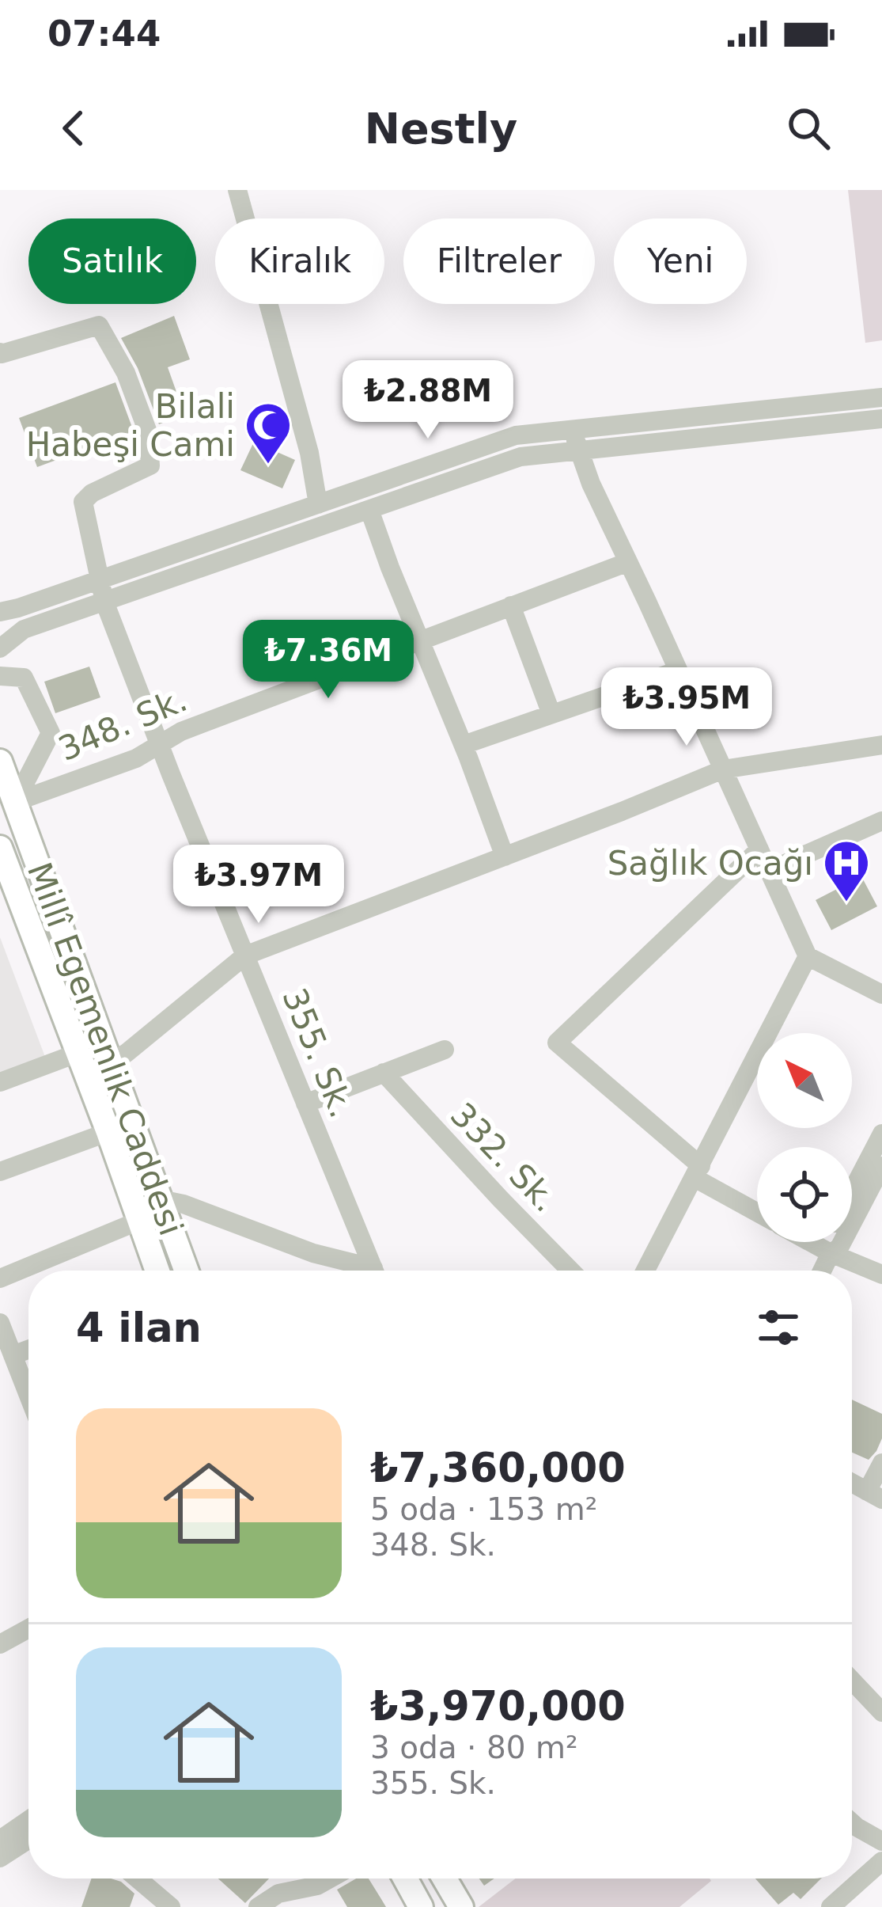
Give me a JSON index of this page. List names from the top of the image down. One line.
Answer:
{"streets":{"main road":["Millî Egemenlik Caddesi"],"street":["348. Sk.","355. Sk.","332. Sk."]},"crossings":[["348. Sk.","Millî Egemenlik Caddesi"],["348. Sk.","355. Sk."]],"places":{"mosque":["Bilali Habeşi Cami"],"hospital":["Sağlık Ocağı"]},"north":"top left","page":{"status":"07:44","header":"Nestly","chip":["Satılık","Kiralık","Filtreler","Yeni"],"price":["₺2.88M","₺7.36M","₺3.95M","₺3.97M"],"heading":"4 ilan","list":[{"name":"₺7,360,000","note":"5 oda · 153 m² · 348. Sk."},{"name":"₺3,970,000","note":"3 oda · 80 m² · 355. Sk."}]}}
